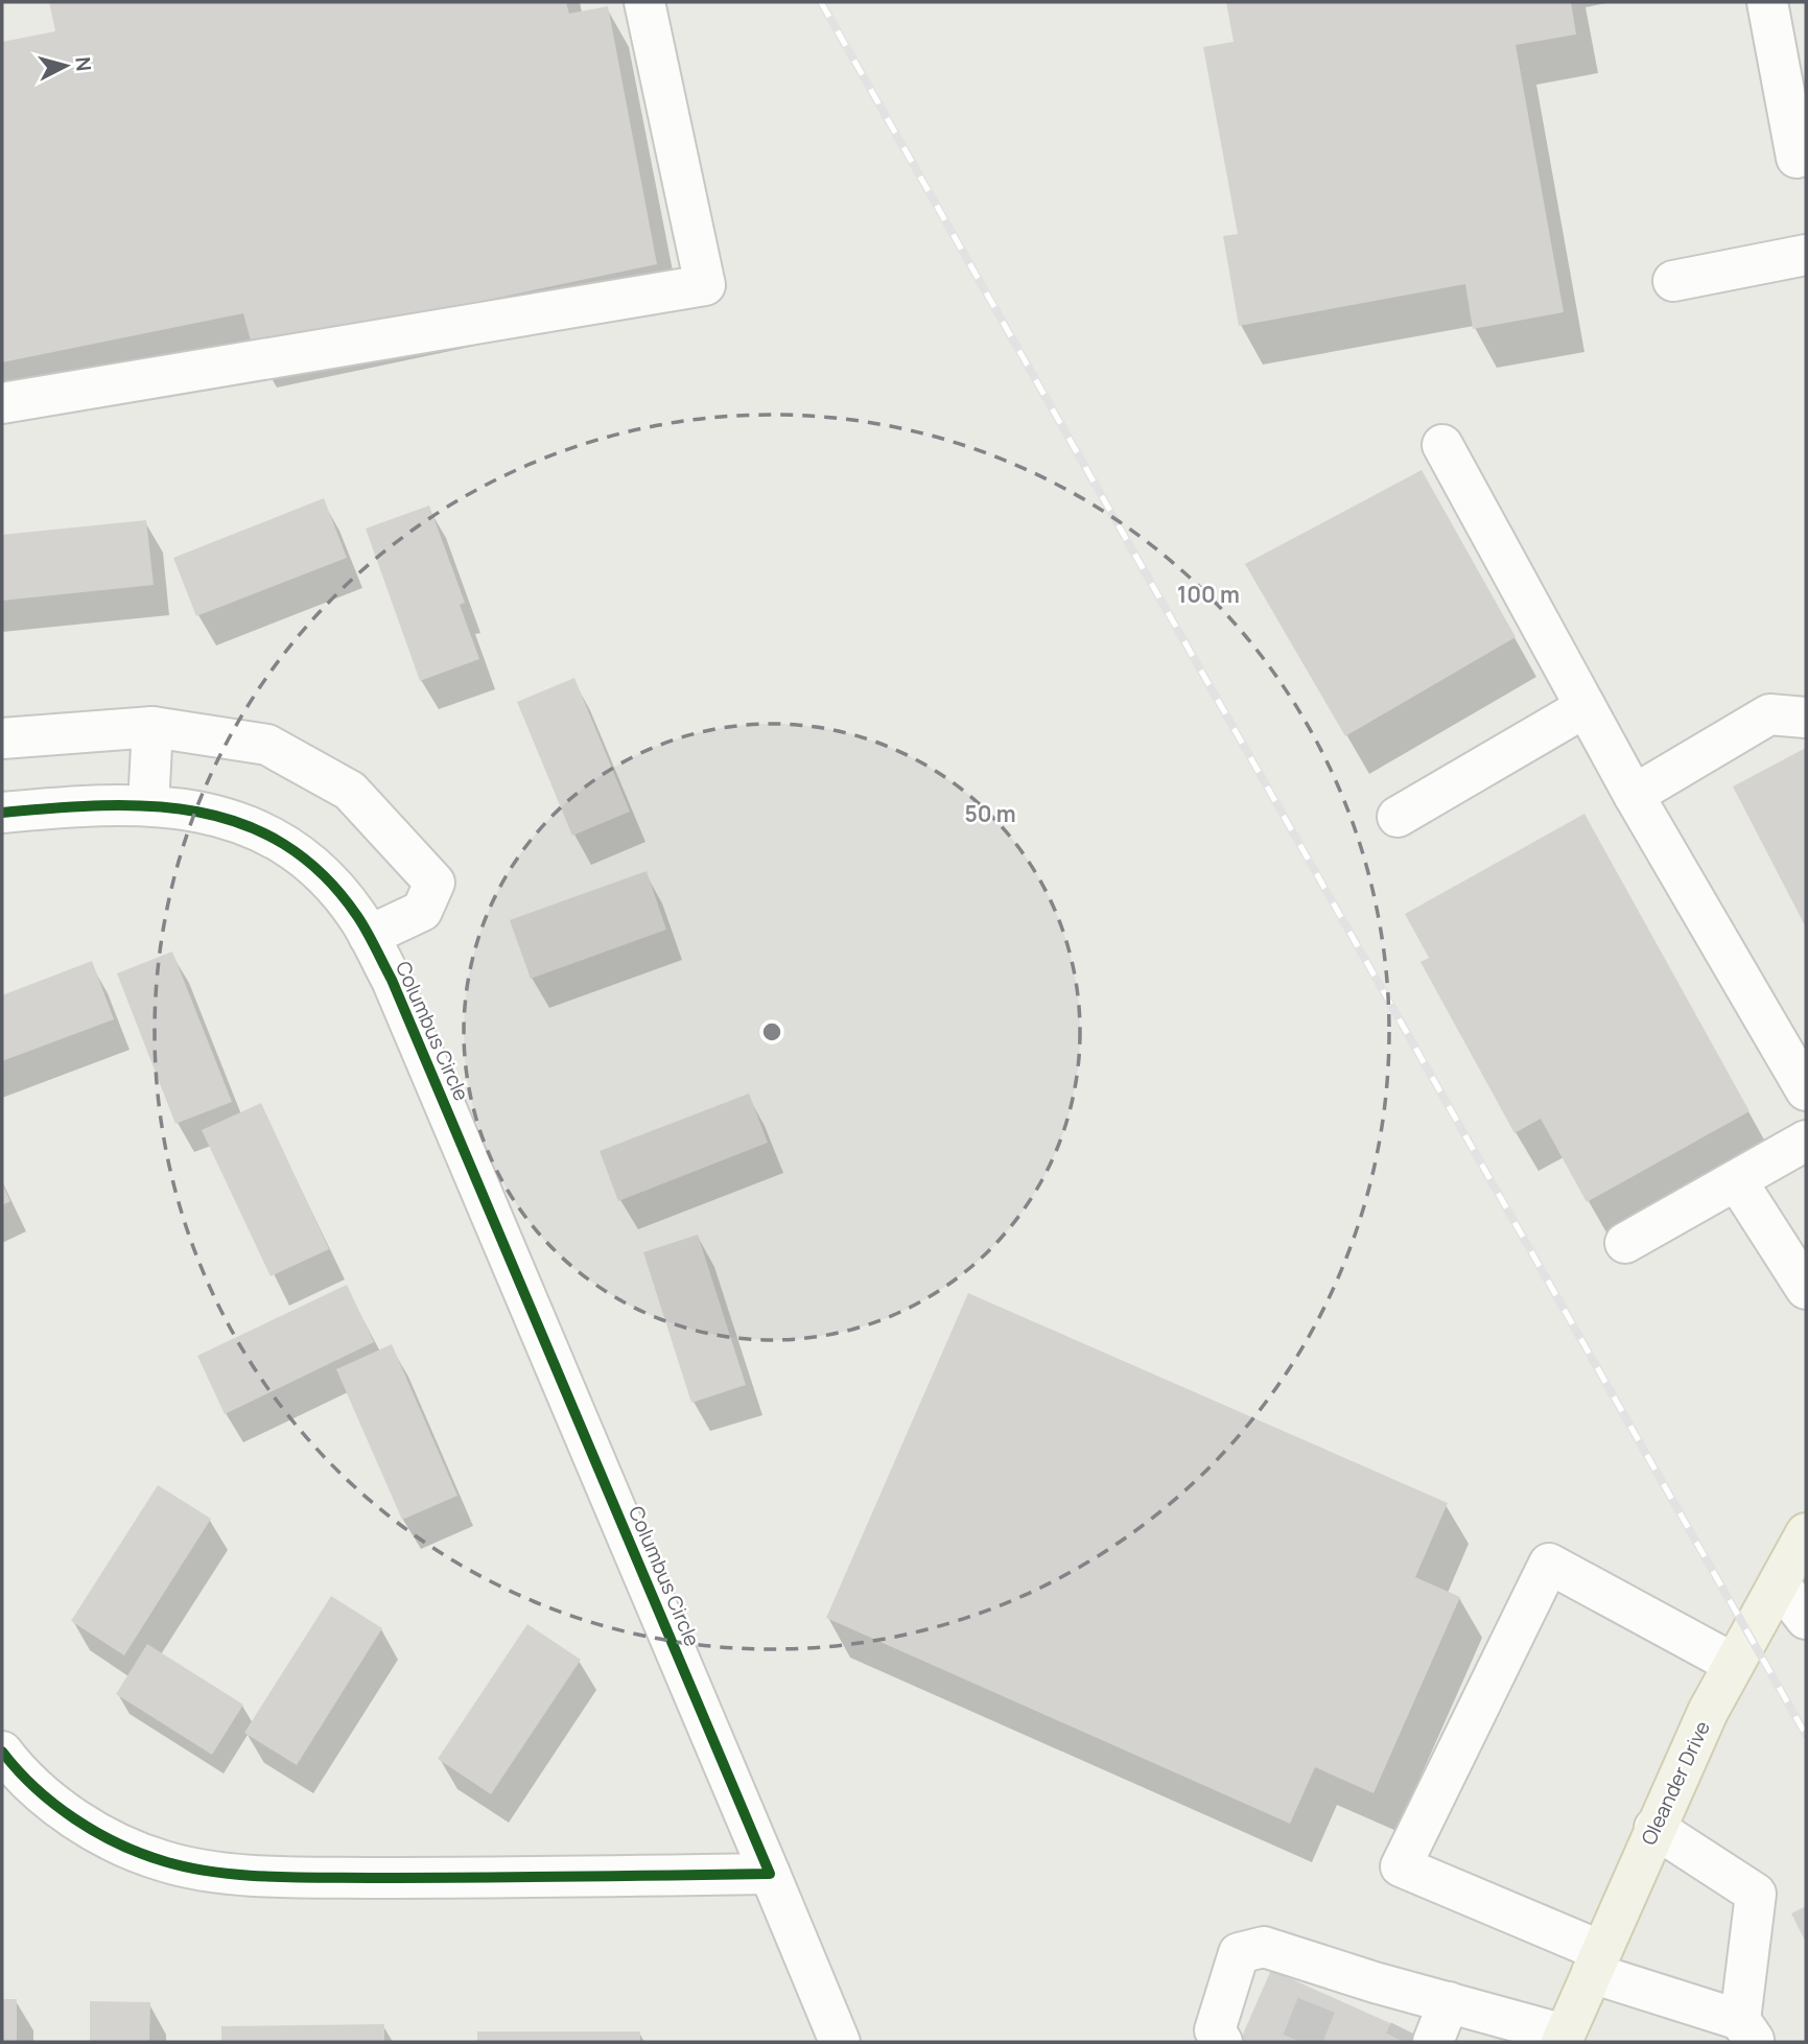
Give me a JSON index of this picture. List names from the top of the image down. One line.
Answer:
{"streets":{"main road":["Oleander Drive"],"street":["Columbus Circle"]},"north":"right","rings":["100 m","50 m"]}
